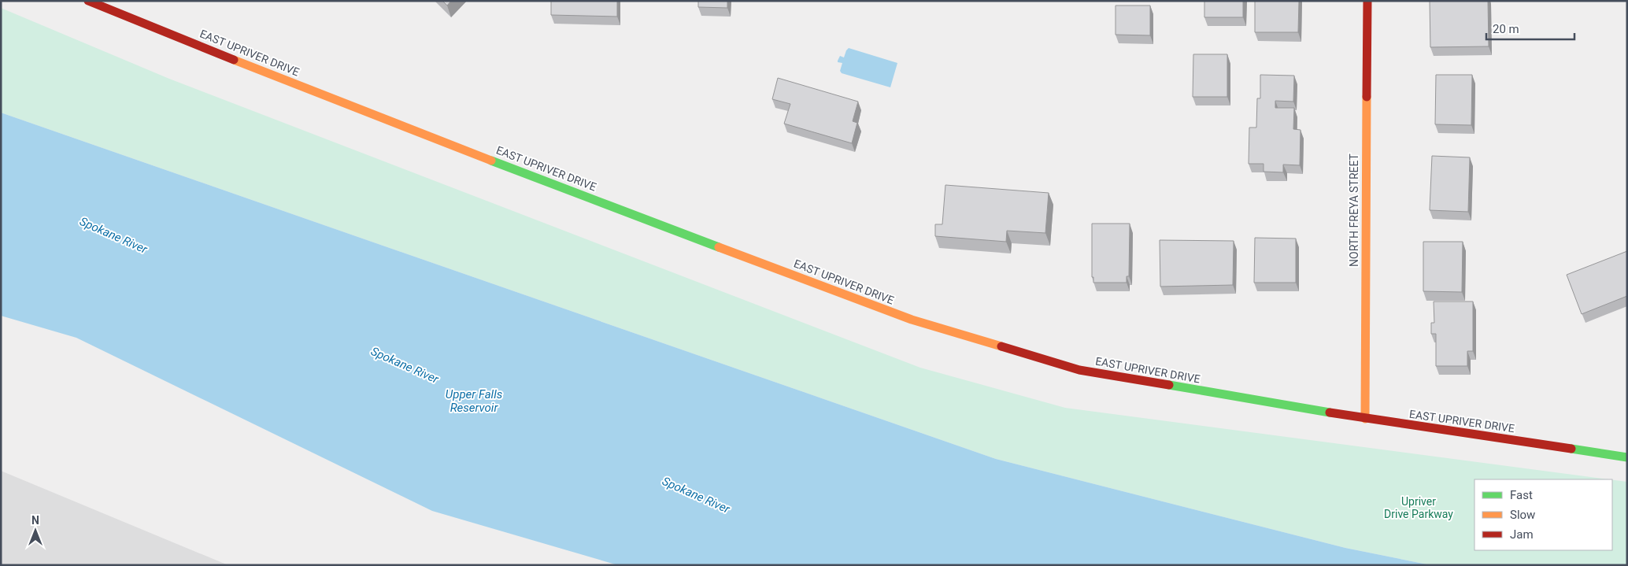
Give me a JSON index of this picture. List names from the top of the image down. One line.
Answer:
{"streets":{"street":["EAST UPRIVER DRIVE","NORTH FREYA STREET"]},"crossings":[["EAST UPRIVER DRIVE","NORTH FREYA STREET"]],"water":["Spokane River","Upper Falls Reservoir"],"parks":["Upriver Drive Parkway"],"legend":["Fast","Slow","Jam"],"scale_bar":"20 m","north":"top"}
